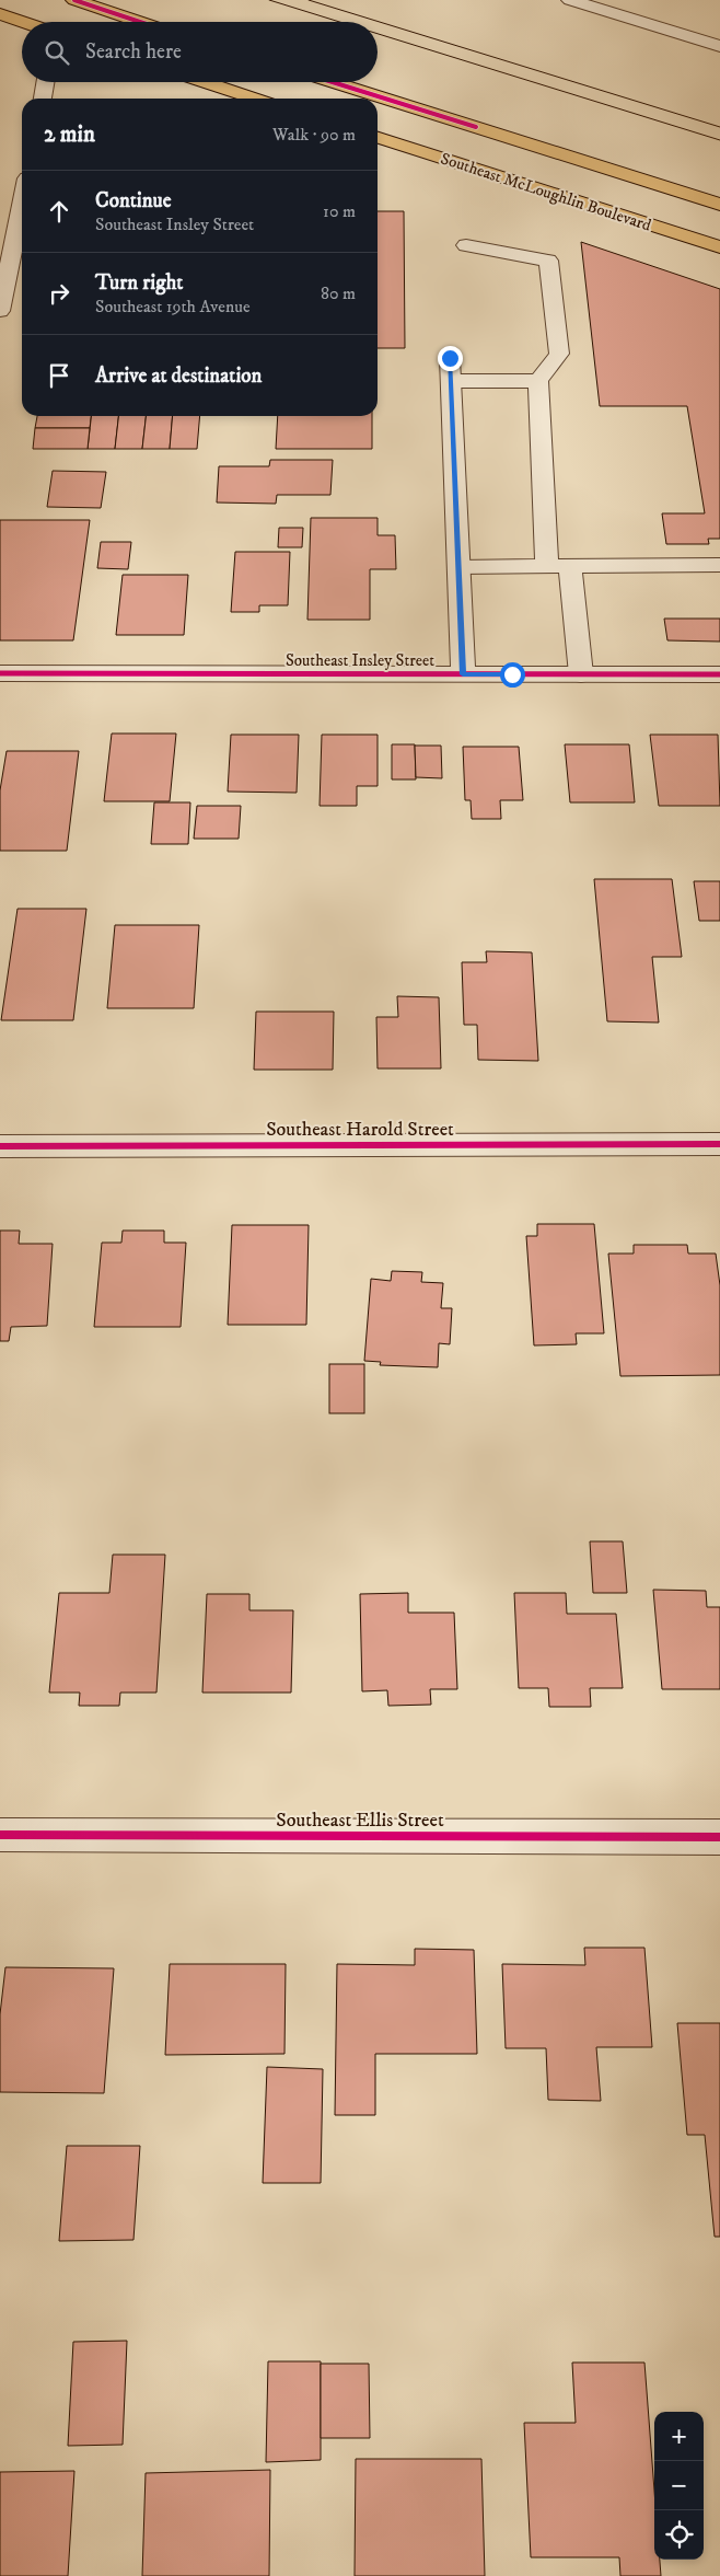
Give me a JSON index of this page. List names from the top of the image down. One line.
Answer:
{"streets":{"highway":["Southeast McLoughlin Boulevard"],"street":["Southeast Insley Street","Southeast Harold Street","Southeast Ellis Street"]},"page":{"search":"Search here","heading":["2 min","Walk · 90 m"],"list":[["Continue","Southeast Insley Street","10 m"],["Turn right","Southeast 19th Avenue","80 m"],"Arrive at destination"],"map_buttons":["+","−"]}}
